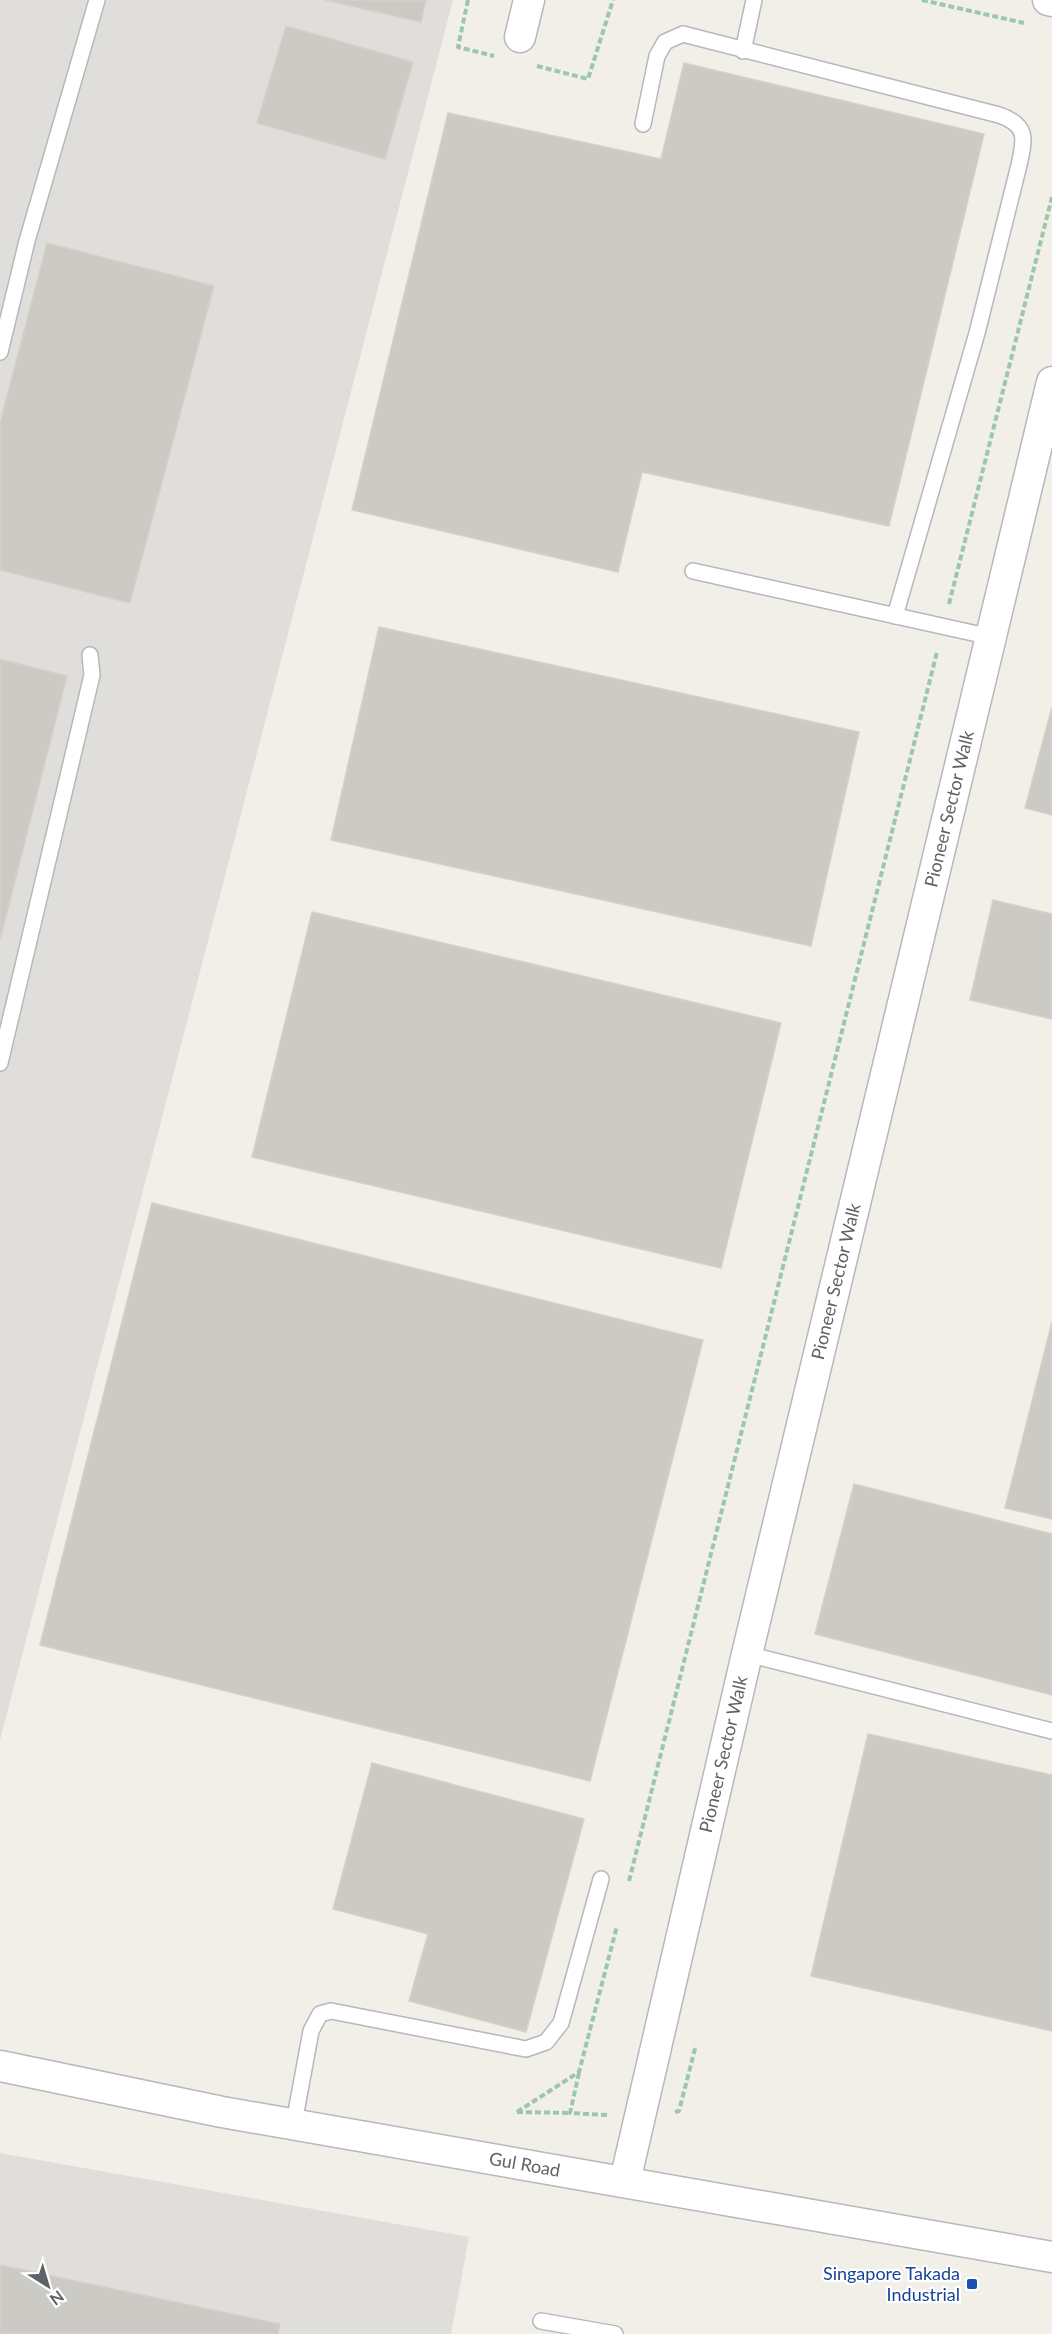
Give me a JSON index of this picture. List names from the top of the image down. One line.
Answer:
{"streets":{"street":["Pioneer Sector Walk","Gul Road"]},"crossings":[["Pioneer Sector Walk","Gul Road"]],"places":{"transit":["Singapore Takada Industrial"]},"north":"bottom right"}
